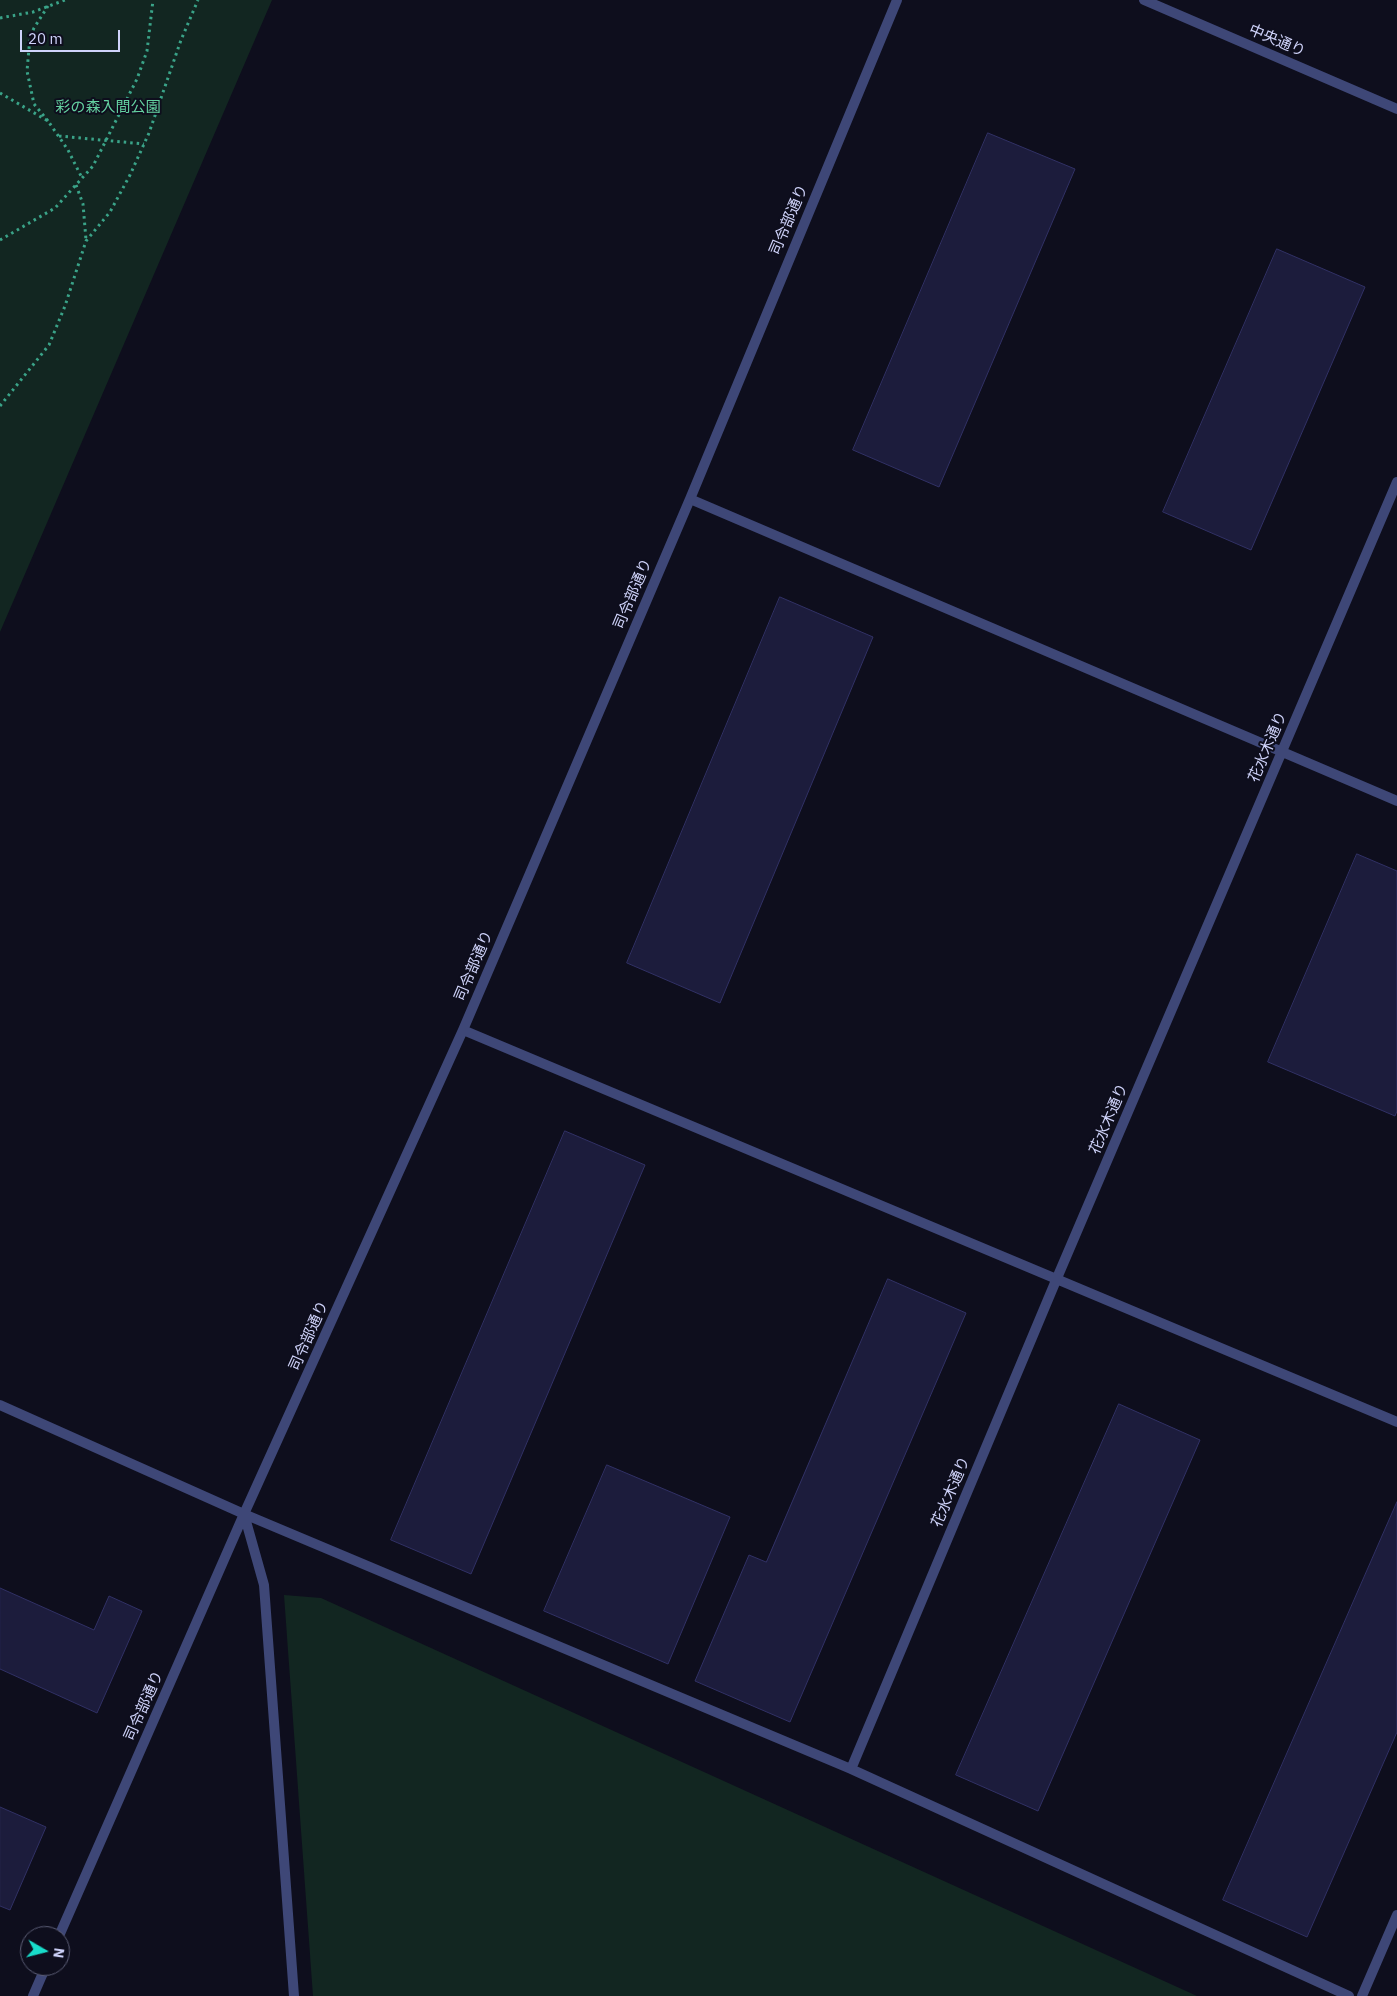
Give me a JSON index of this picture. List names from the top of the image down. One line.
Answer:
{"streets":{"lane":["中央通り","司令部通り","花水木通り"]},"parks":["彩の森入間公園"],"scale_bar":"20 m","north":"right"}
